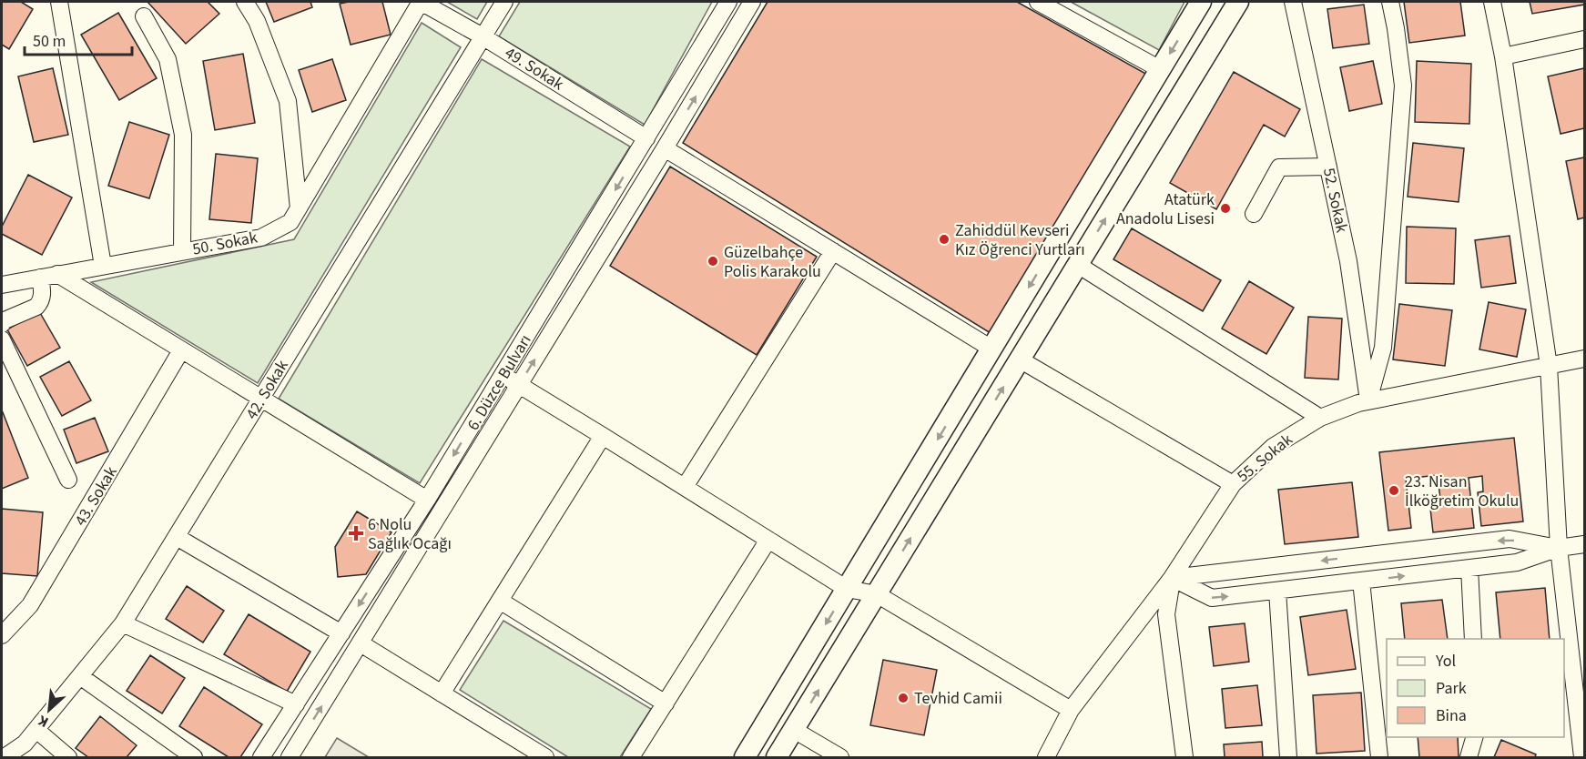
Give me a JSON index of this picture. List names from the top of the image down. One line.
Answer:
{"streets":{"street":["49. Sokak","52. Sokak","50. Sokak","6. Düzce Bulvarı","42. Sokak","55. Sokak","43. Sokak"]},"crossings":[["49. Sokak","50. Sokak"],["49. Sokak","6. Düzce Bulvarı"],["49. Sokak","42. Sokak"],["52. Sokak","55. Sokak"]],"places":{"other":["Atatürk Anadolu Lisesi","Zahiddül Kevseri Kız Öğrenci Yurtları","Güzelbahçe Polis Karakolu","23. Nisan İlköğretim Okulu","Tevhid Camii"],"health":["6 Nolu Sağlık Ocağı"]},"legend":["Yol","Park","Bina"],"scale_bar":"50 m","north":"bottom left"}
